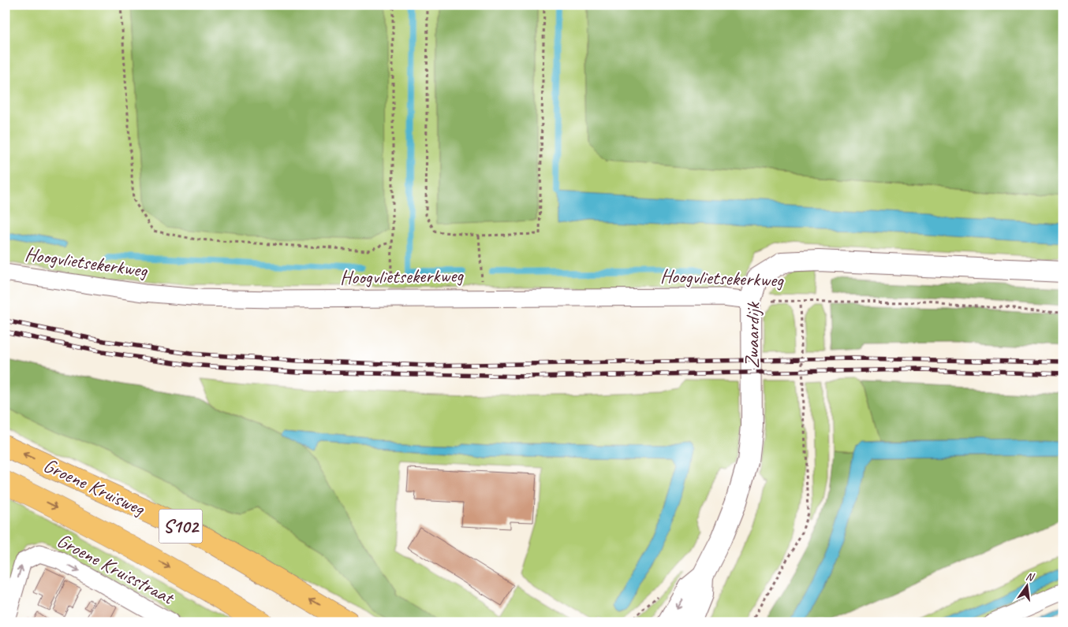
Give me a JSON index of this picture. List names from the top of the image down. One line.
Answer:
{"streets":{"main road":["Groene Kruisweg","S102"],"street":["Hoogvlietsekerkweg","Zwaardijk","Groene Kruisstraat"]},"crossings":[["Hoogvlietsekerkweg","Zwaardijk"]],"north":"top"}
